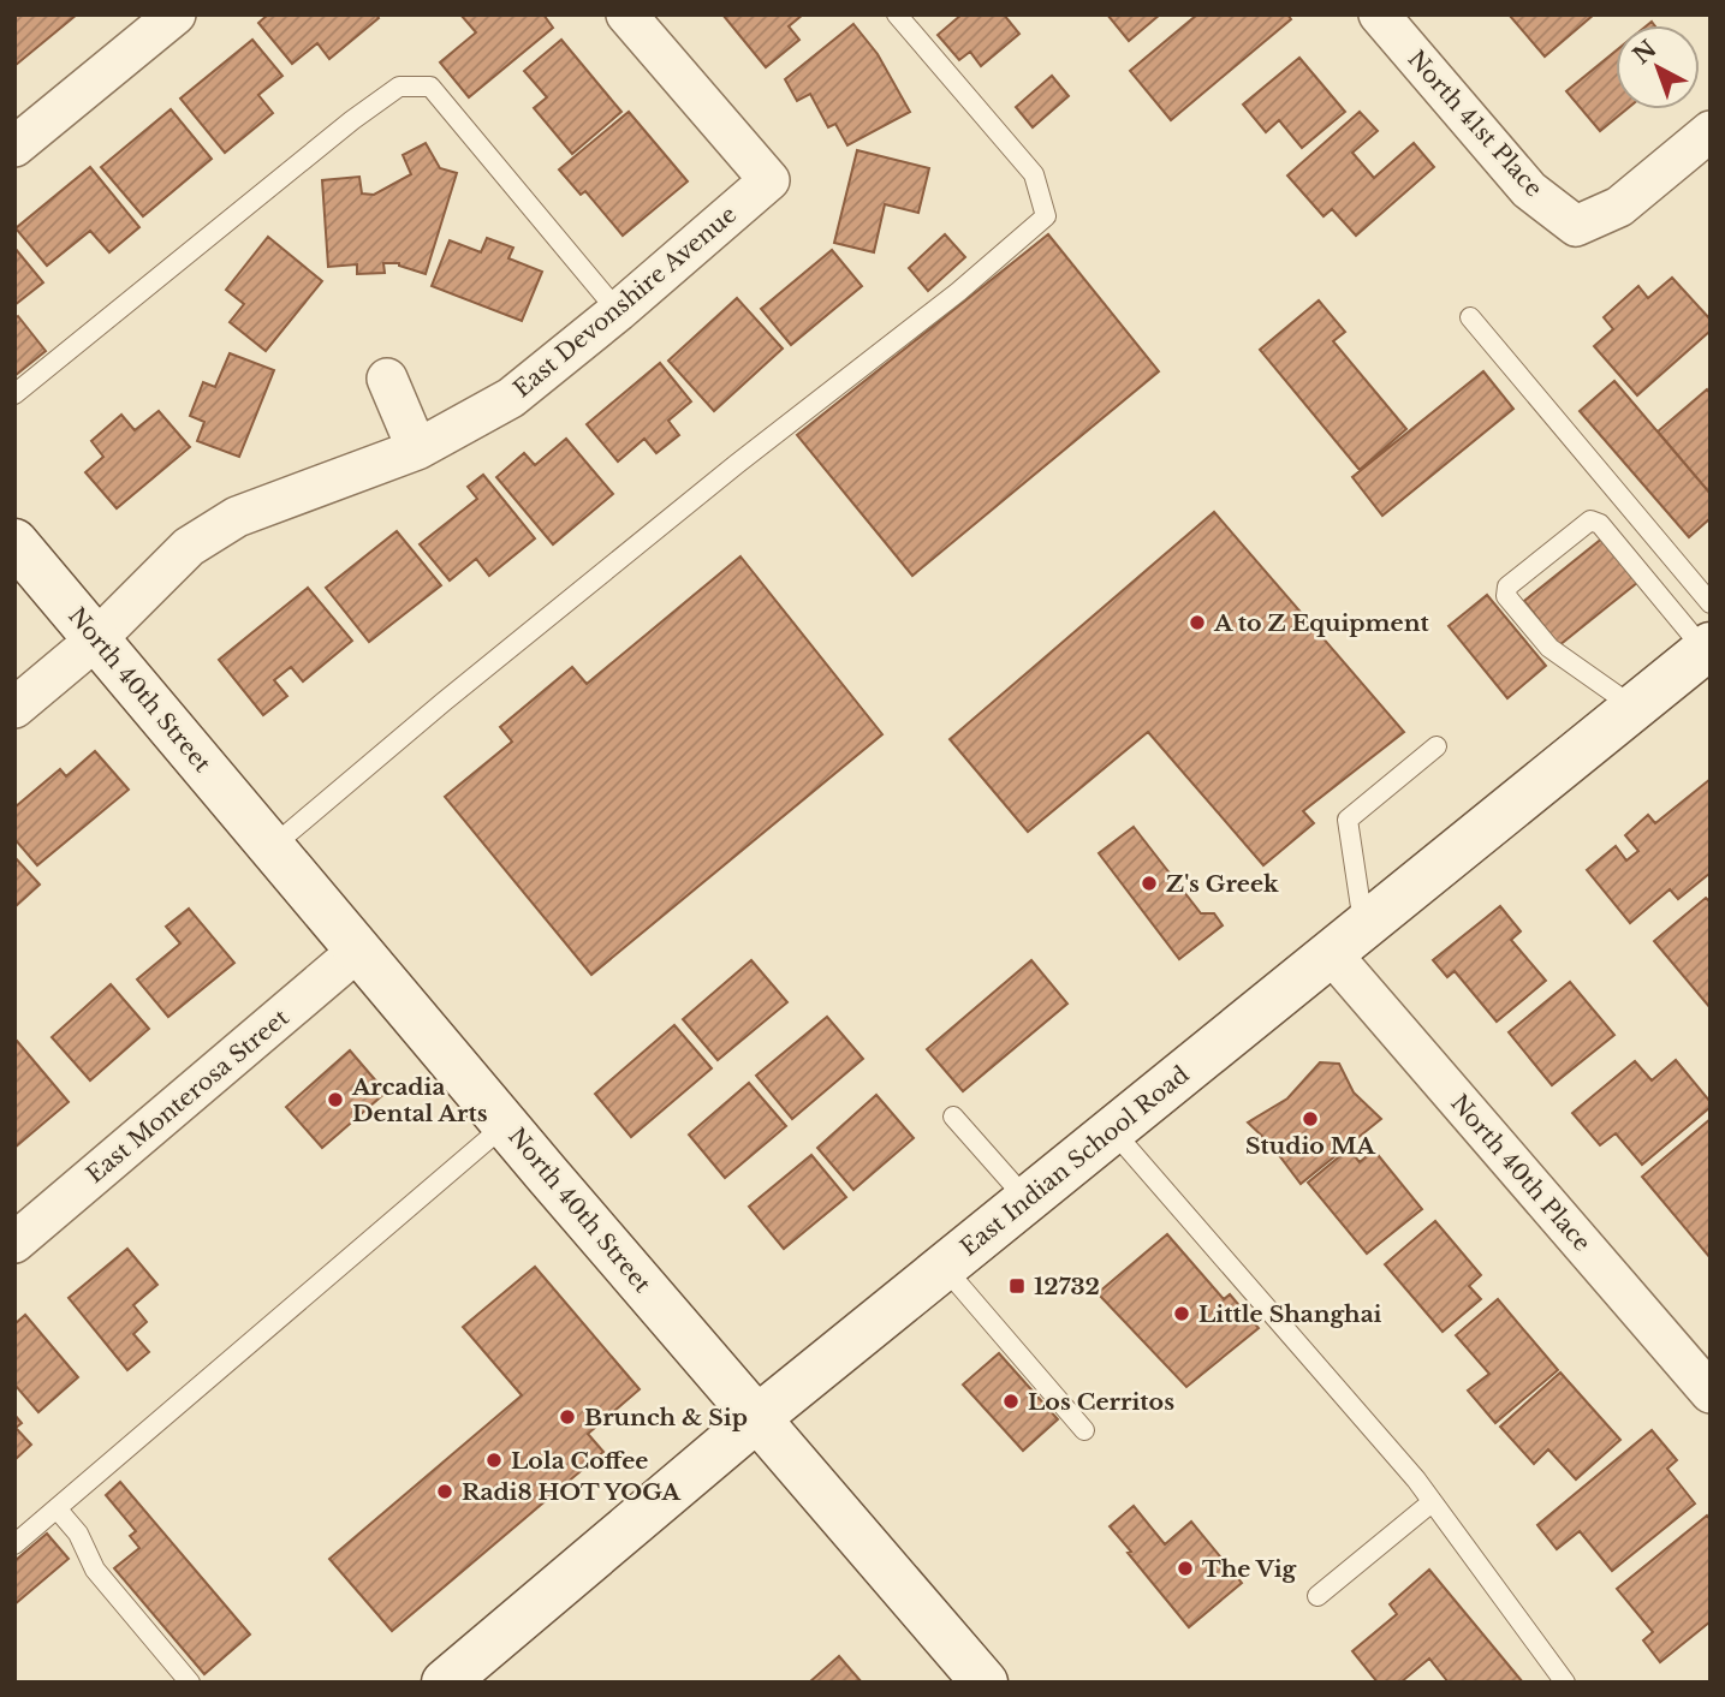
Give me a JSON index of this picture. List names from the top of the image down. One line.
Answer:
{"streets":{"main road":["North 40th Street","East Indian School Road"],"street":["North 41st Place","East Devonshire Avenue","East Monterosa Street","North 40th Place"]},"crossings":[["East Devonshire Avenue","North 40th Street"],["North 40th Street","East Monterosa Street"],["North 40th Street","East Indian School Road"],["East Indian School Road","North 40th Place"]],"places":{"other":["A to Z Equipment","Z's Greek","Arcadia Dental Arts","Studio MA","Little Shanghai","Los Cerritos","Brunch & Sip","Lola Coffee","Radi8 HOT YOGA","The Vig"],"transit":["12732"]},"north":"top left"}
